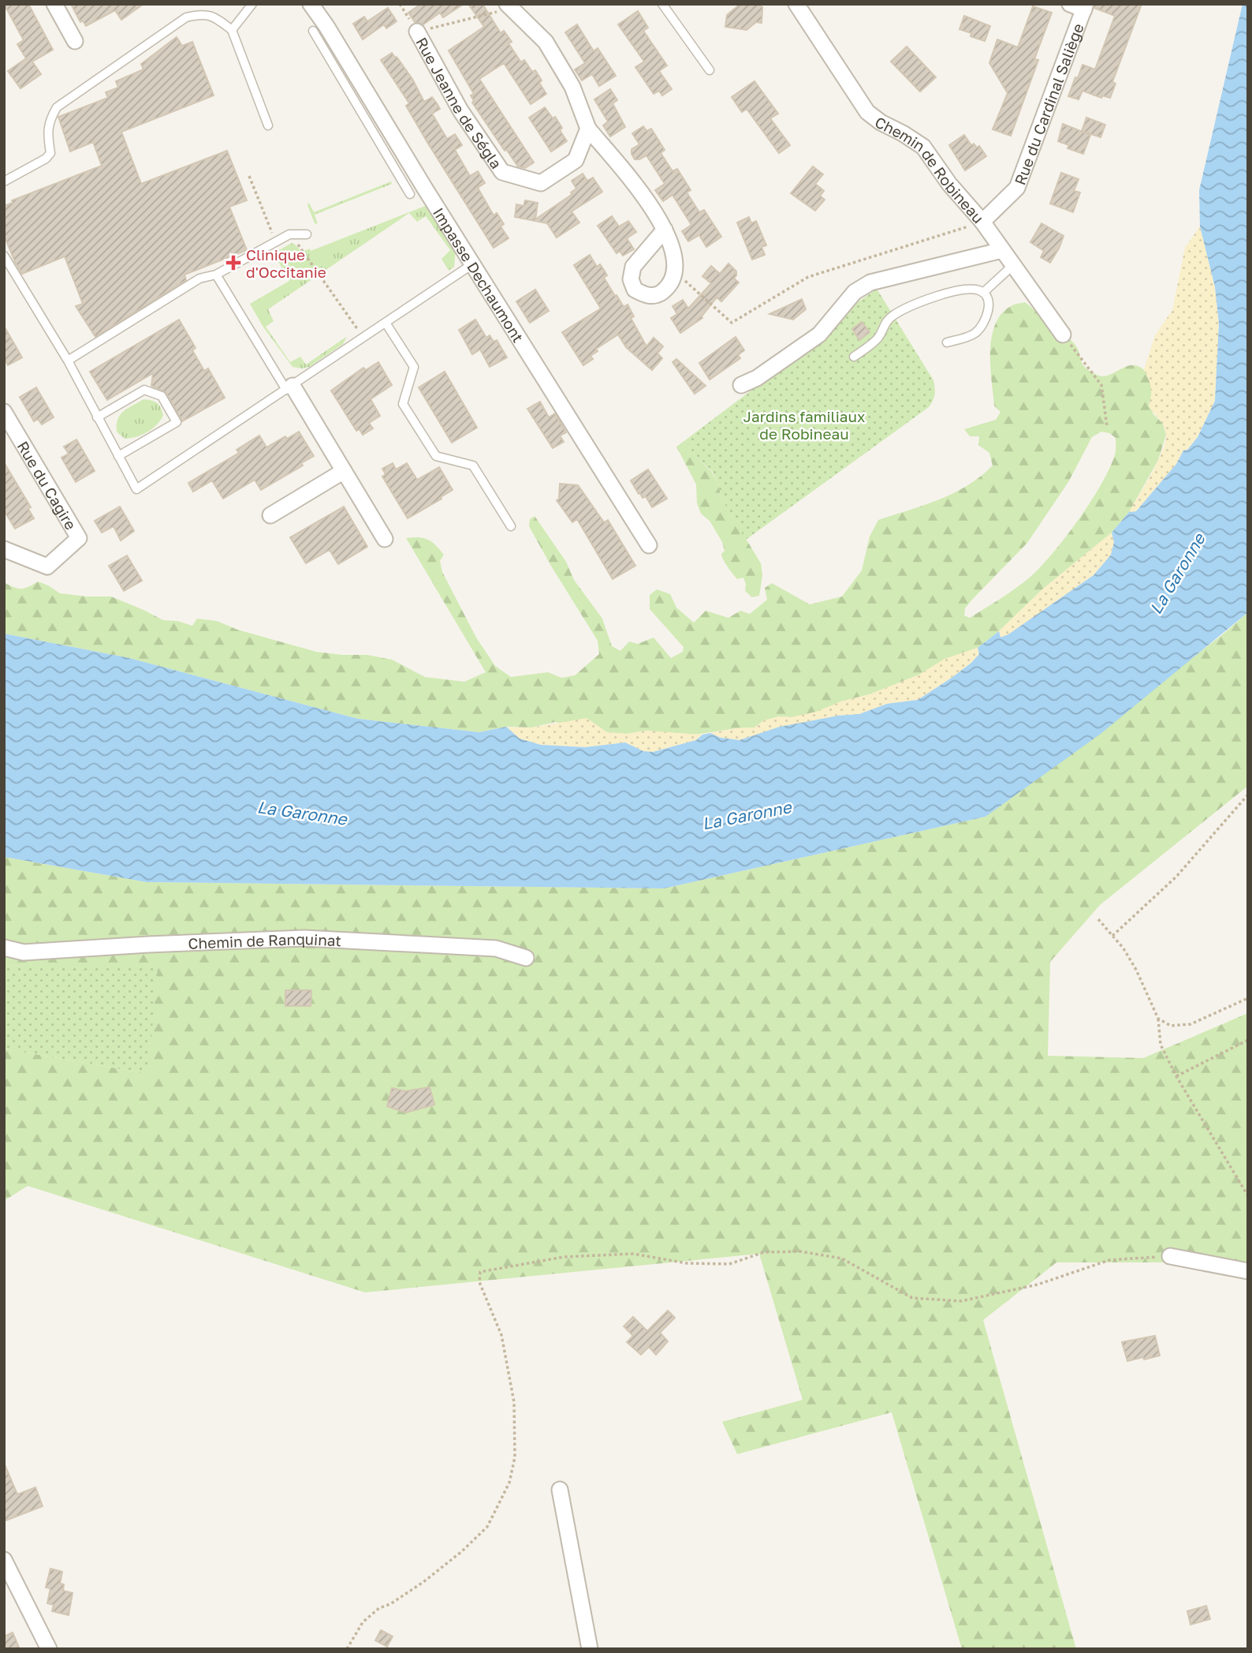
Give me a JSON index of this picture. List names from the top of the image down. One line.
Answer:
{"streets":{"street":["Rue Jeanne de Ségla","Rue du Cardinal Saliège","Chemin de Robineau","Impasse Dechaumont","Rue du Cagire","Chemin de Ranquinat"]},"crossings":[["Rue du Cardinal Saliège","Chemin de Robineau"]],"water":["La Garonne"],"parks":["Jardins familiaux de Robineau"],"places":{"health":["Clinique d'Occitanie"]}}
